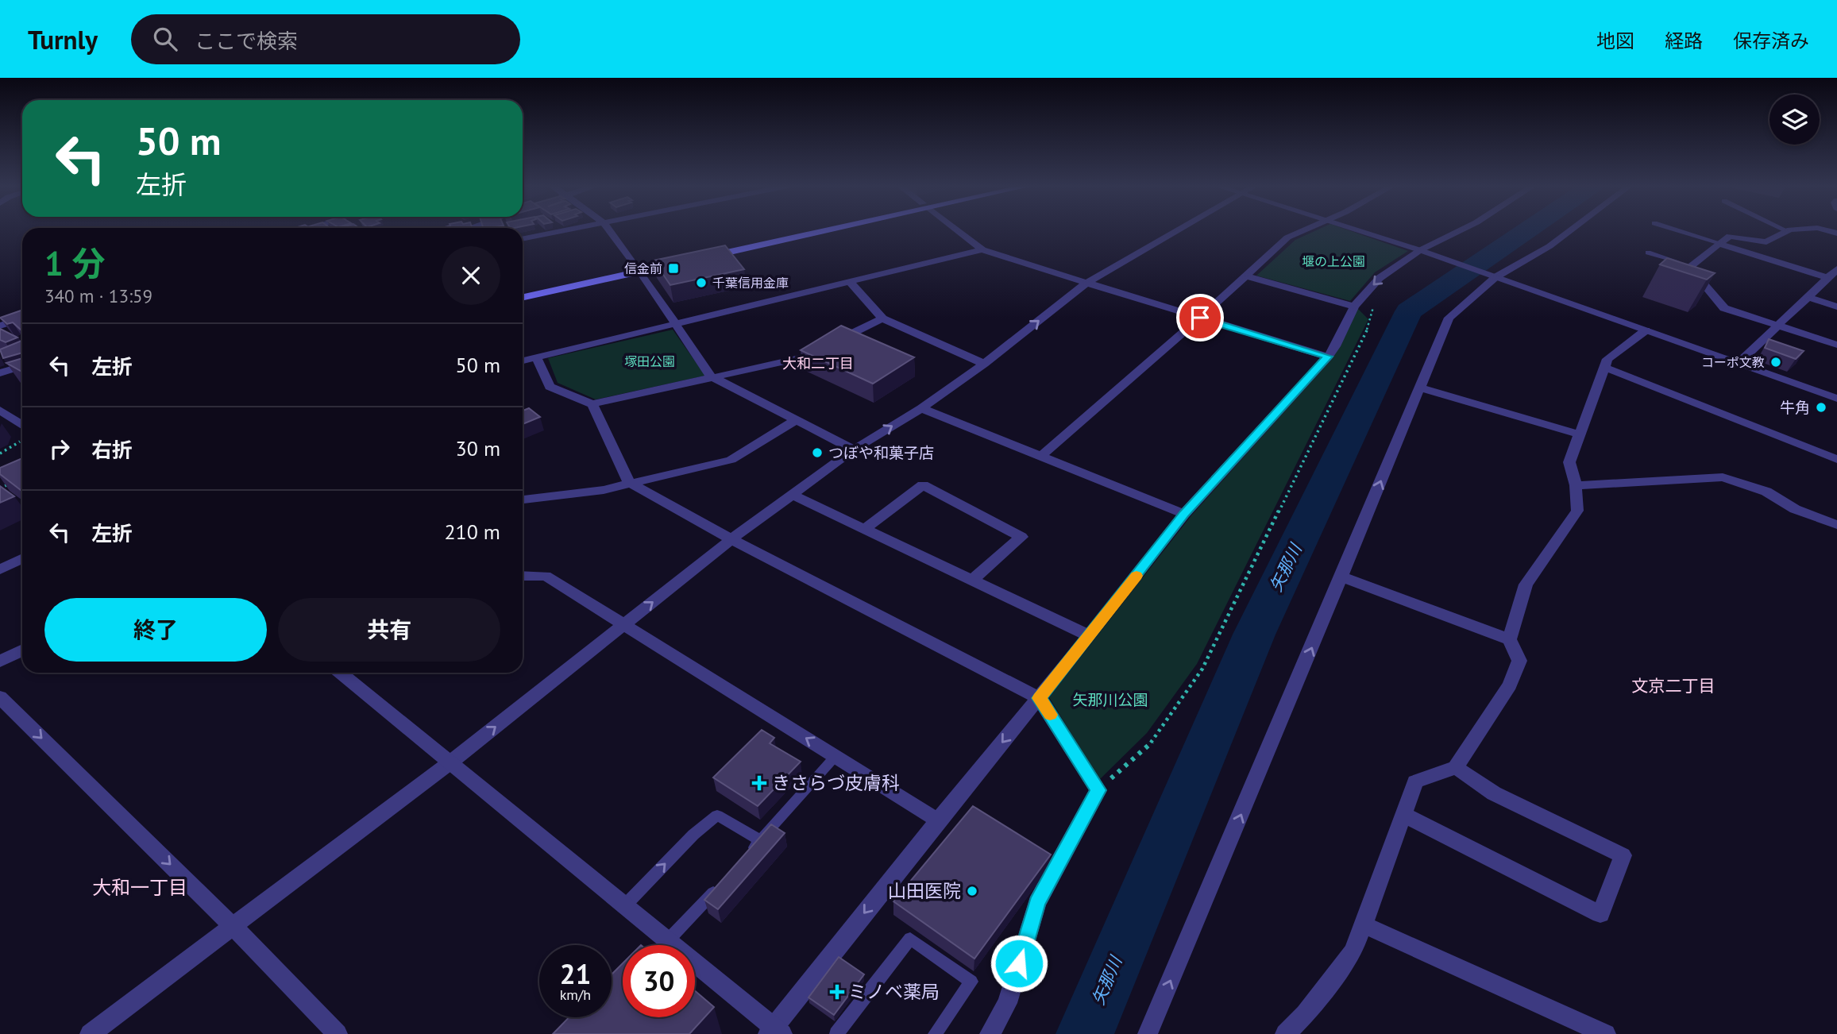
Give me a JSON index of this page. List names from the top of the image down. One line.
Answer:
{"districts":["大和二丁目","文京二丁目","大和一丁目"],"water":["矢那川"],"parks":["堰の上公園","塚田公園","矢那川公園"],"places":{"transit":["信金前"],"other":["千葉信用金庫","コーポ文教","牛角","つぼや和菓子店","山田医院"],"health":["きさらづ皮膚科","ミノベ薬局"]},"page":{"header":"Turnly","search":"ここで検索","nav":["地図","経路","保存済み"],"turn":["50 m","左折"],"heading":["1 分","340 m · 13:59"],"list":[{"name":"左折","value":"50 m"},{"name":"右折","value":"30 m"},{"name":"左折","value":"210 m"}],"buttons":["終了","共有"],"speed":"21 km/h","limit":"30"}}
